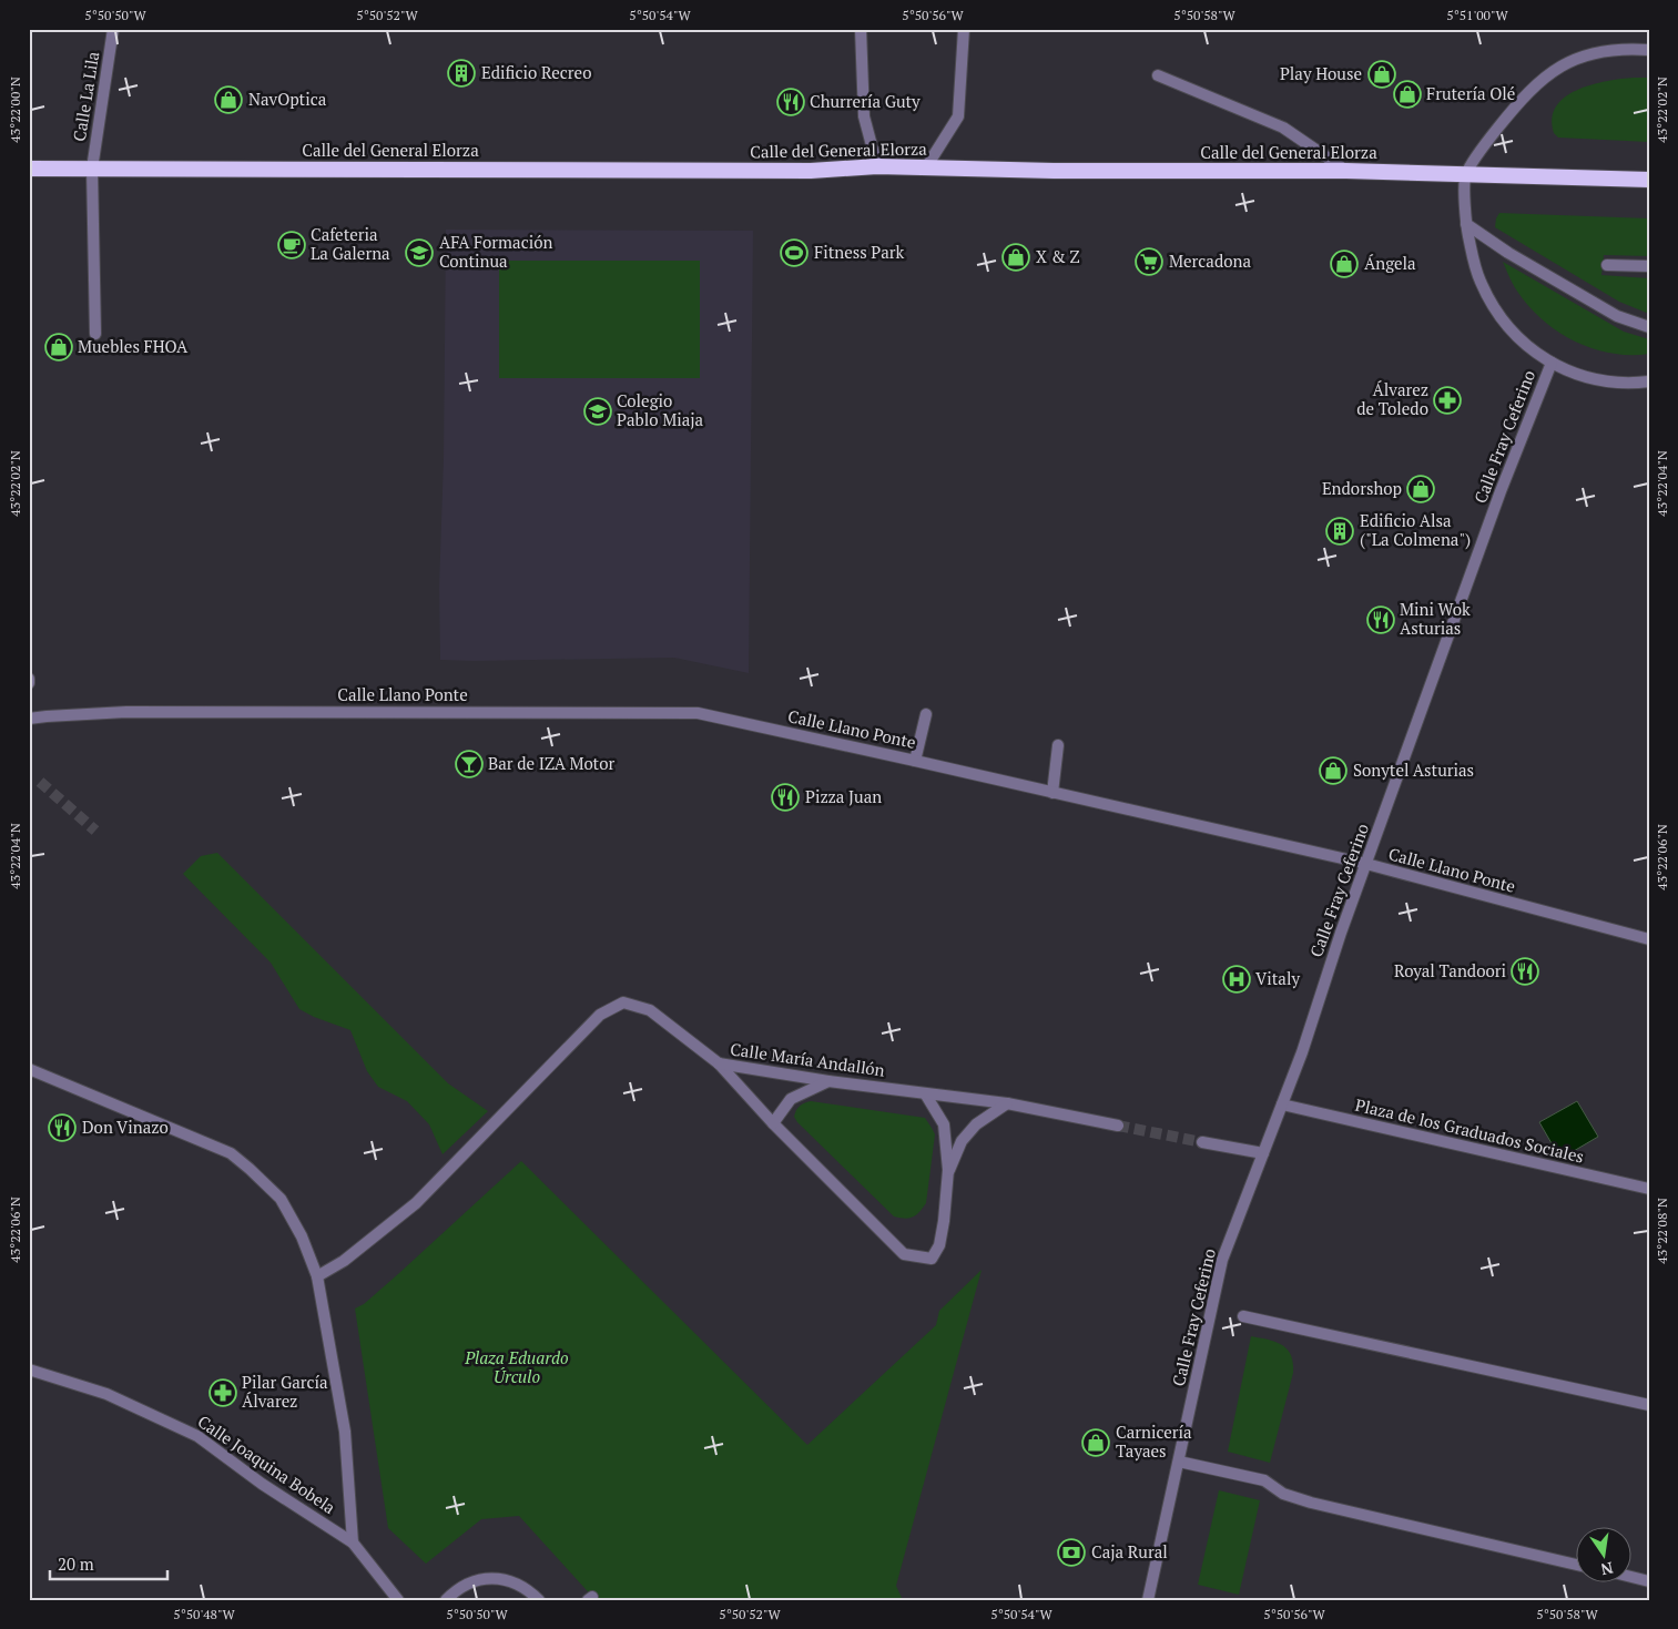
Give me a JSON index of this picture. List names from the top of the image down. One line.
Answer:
{"streets":{"highway":["Calle del General Elorza"],"street":["Calle La Lila","Calle Fray Ceferino","Calle Llano Ponte","Calle María Andallón","Plaza de los Graduados Sociales","Calle Joaquina Bobela"]},"crossings":[["Calle La Lila","Calle del General Elorza"],["Calle Fray Ceferino","Calle Llano Ponte"],["Calle Fray Ceferino","Plaza de los Graduados Sociales"]],"parks":["Plaza Eduardo Úrculo"],"places":{"building":["Edificio Recreo","Edificio Alsa (\"La Colmena\")"],"shop":["Play House","Frutería Olé","NavOptica","X & Z","Ángela","Muebles FHOA","Endorshop","Sonytel Asturias","Carnicería Tayaes"],"restaurant":["Churrería Guty","Mini Wok Asturias","Pizza Juan","Royal Tandoori","Don Vinazo"],"cafe":["Cafeteria La Galerna"],"school or university":["AFA Formación Continua","Colegio Pablo Miaja"],"sports":["Fitness Park"],"supermarket":["Mercadona"],"pharmacy":["Álvarez de Toledo","Pilar García Álvarez"],"bar":["Bar de IZA Motor"],"hospital":["Vitaly"],"bank":["Caja Rural"]},"scale_bar":"20 m","north":"bottom","coordinates":["5°50'50\"W","5°50'52\"W","5°50'54\"W","5°50'56\"W","5°50'58\"W","5°51'00\"W","43°22'00\"N","43°22'02\"N","43°22'04\"N","43°22'06\"N","43°22'08\"N","5°50'48\"W"]}
